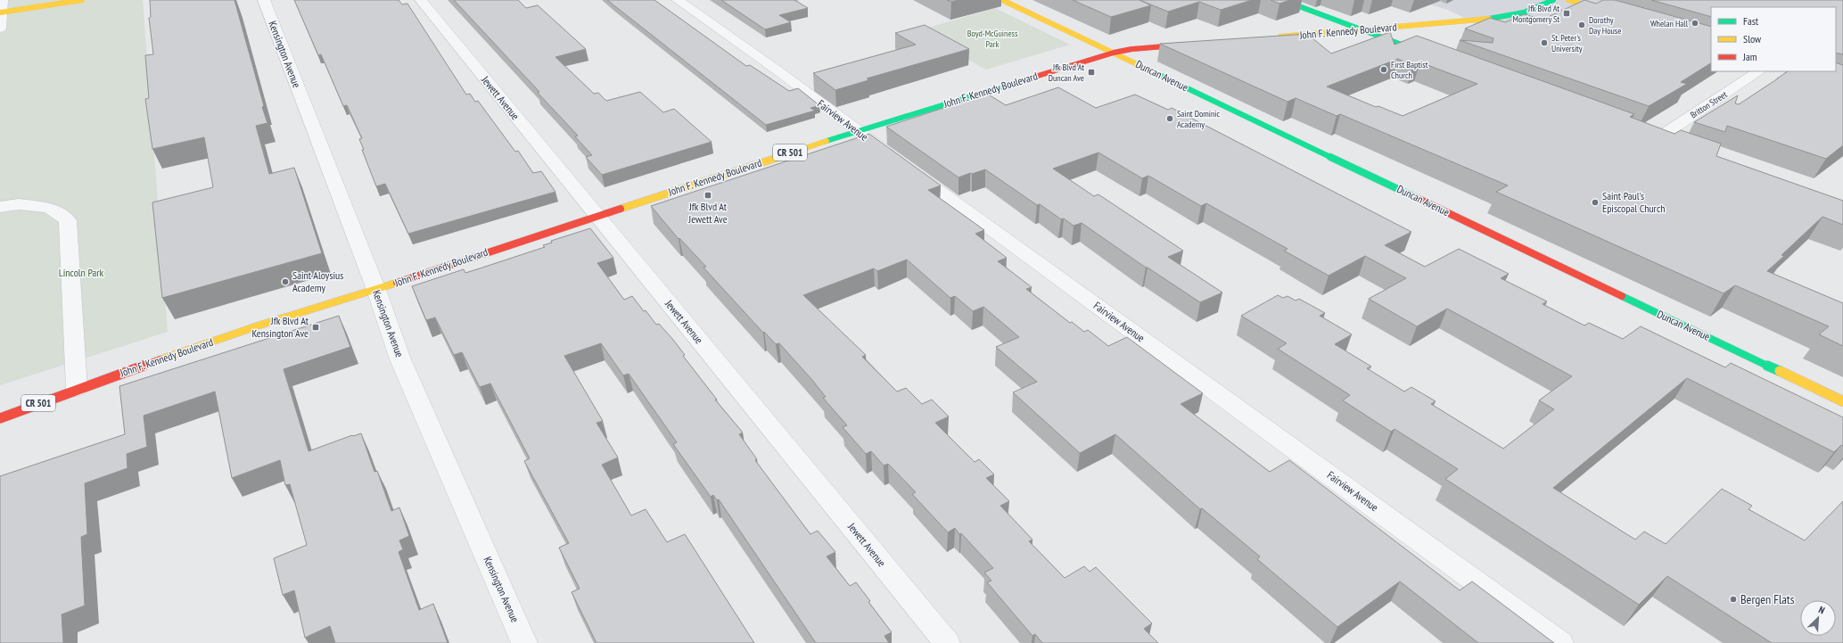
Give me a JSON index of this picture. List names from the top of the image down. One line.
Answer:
{"streets":{"main road":["John F. Kennedy Boulevard","Duncan Avenue","CR 501"],"street":["Kensington Avenue","Jewett Avenue","Britton Street","Fairview Avenue"]},"crossings":[["John F. Kennedy Boulevard","Kensington Avenue"],["John F. Kennedy Boulevard","Duncan Avenue"],["John F. Kennedy Boulevard","Jewett Avenue"],["John F. Kennedy Boulevard","Fairview Avenue"]],"parks":["Boyd-McGuiness Park","Lincoln Park"],"places":{"transit":["Jfk Blvd At Montgomery St","Jfk Blvd At Duncan Ave","Jfk Blvd At Jewett Ave","Jfk Blvd At Kensington Ave"],"other":["Whelan Hall","Dorothy Day House","St. Peter's University","First Baptist Church","Saint Dominic Academy","Saint Paul's Episcopal Church","Saint Aloysius Academy","Bergen Flats"]},"legend":["Fast","Slow","Jam"],"north":"top right"}
